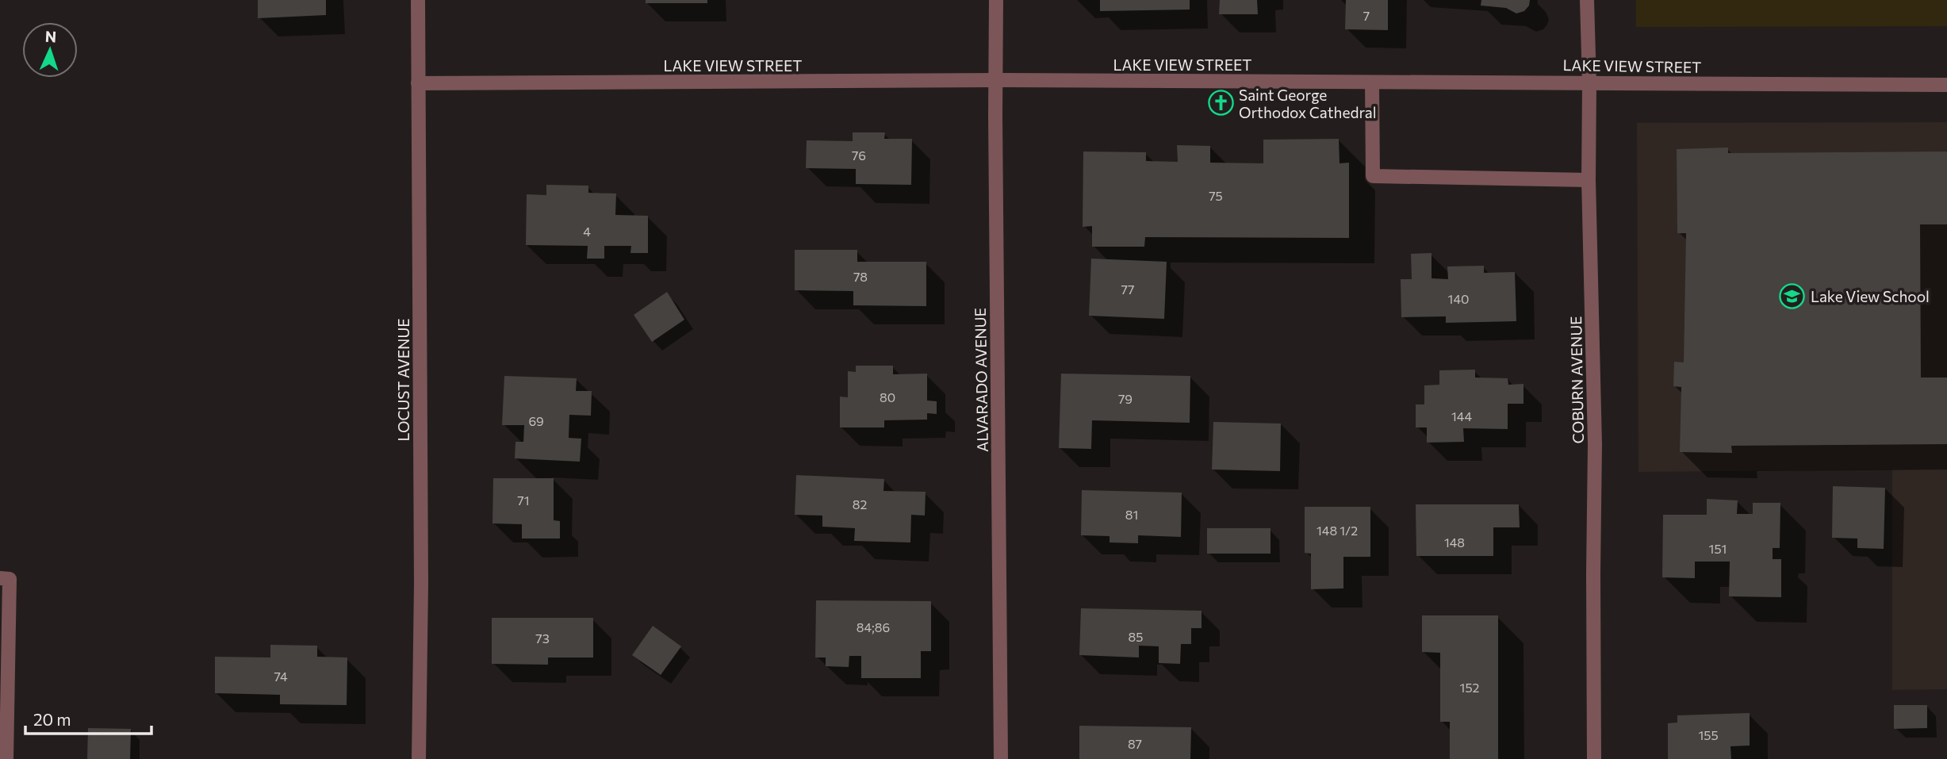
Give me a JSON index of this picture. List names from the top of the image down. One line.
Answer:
{"streets":{"street":["LAKE VIEW STREET","LOCUST AVENUE","ALVARADO AVENUE","COBURN AVENUE"]},"crossings":[["LAKE VIEW STREET","LOCUST AVENUE"],["LAKE VIEW STREET","ALVARADO AVENUE"],["LAKE VIEW STREET","COBURN AVENUE"]],"places":{"church":["Saint George Orthodox Cathedral"],"school or university":["Lake View School"]},"house_numbers":["7","76","75","4","78","77","140","80","79","144","69","71","82","81","148 1/2","148","151","84;86","85","73","74","152","155","87"],"scale_bar":"20 m","north":"top"}
